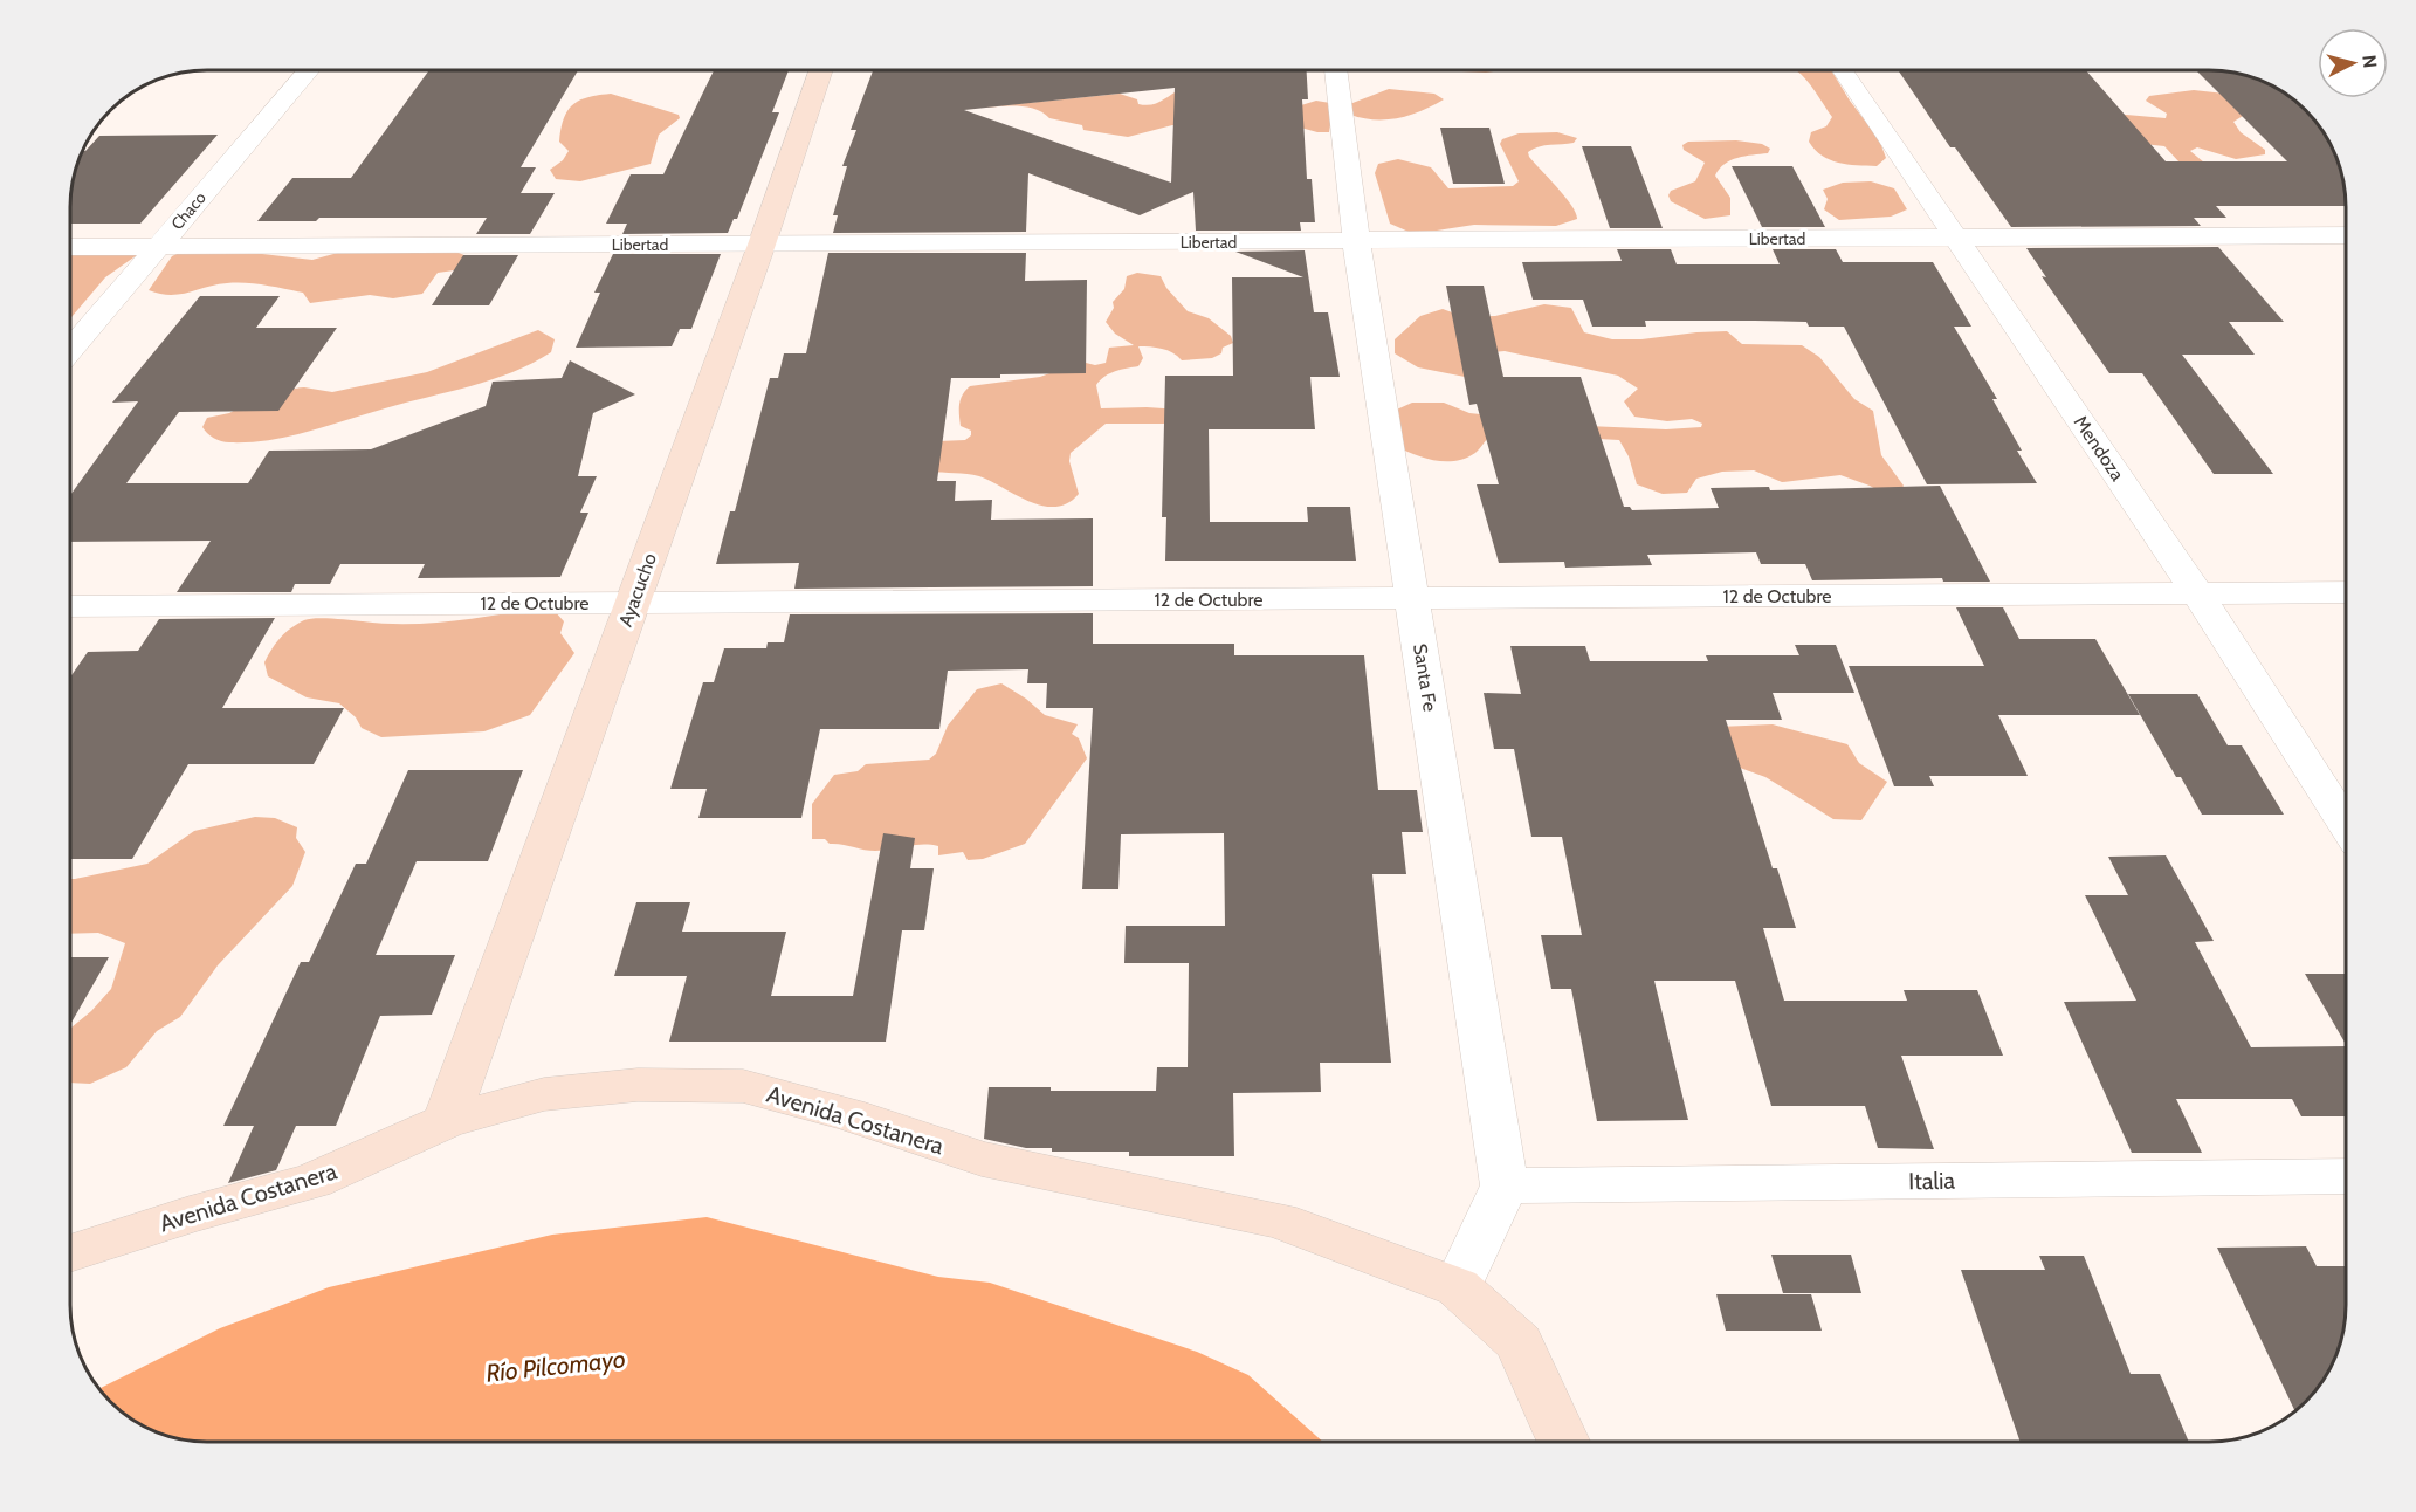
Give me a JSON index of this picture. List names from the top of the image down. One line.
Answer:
{"streets":{"street":["Chaco","Libertad","Mendoza","Ayacucho","12 de Octubre","Santa Fe","Avenida Costanera","Italia"]},"crossings":[["Chaco","Libertad"],["Libertad","Mendoza"],["Libertad","Ayacucho"],["Libertad","Santa Fe"],["Mendoza","12 de Octubre"],["Ayacucho","12 de Octubre"],["Ayacucho","Avenida Costanera"],["12 de Octubre","Santa Fe"],["Santa Fe","Italia"]],"water":["Río Pilcomayo"],"north":"right"}
